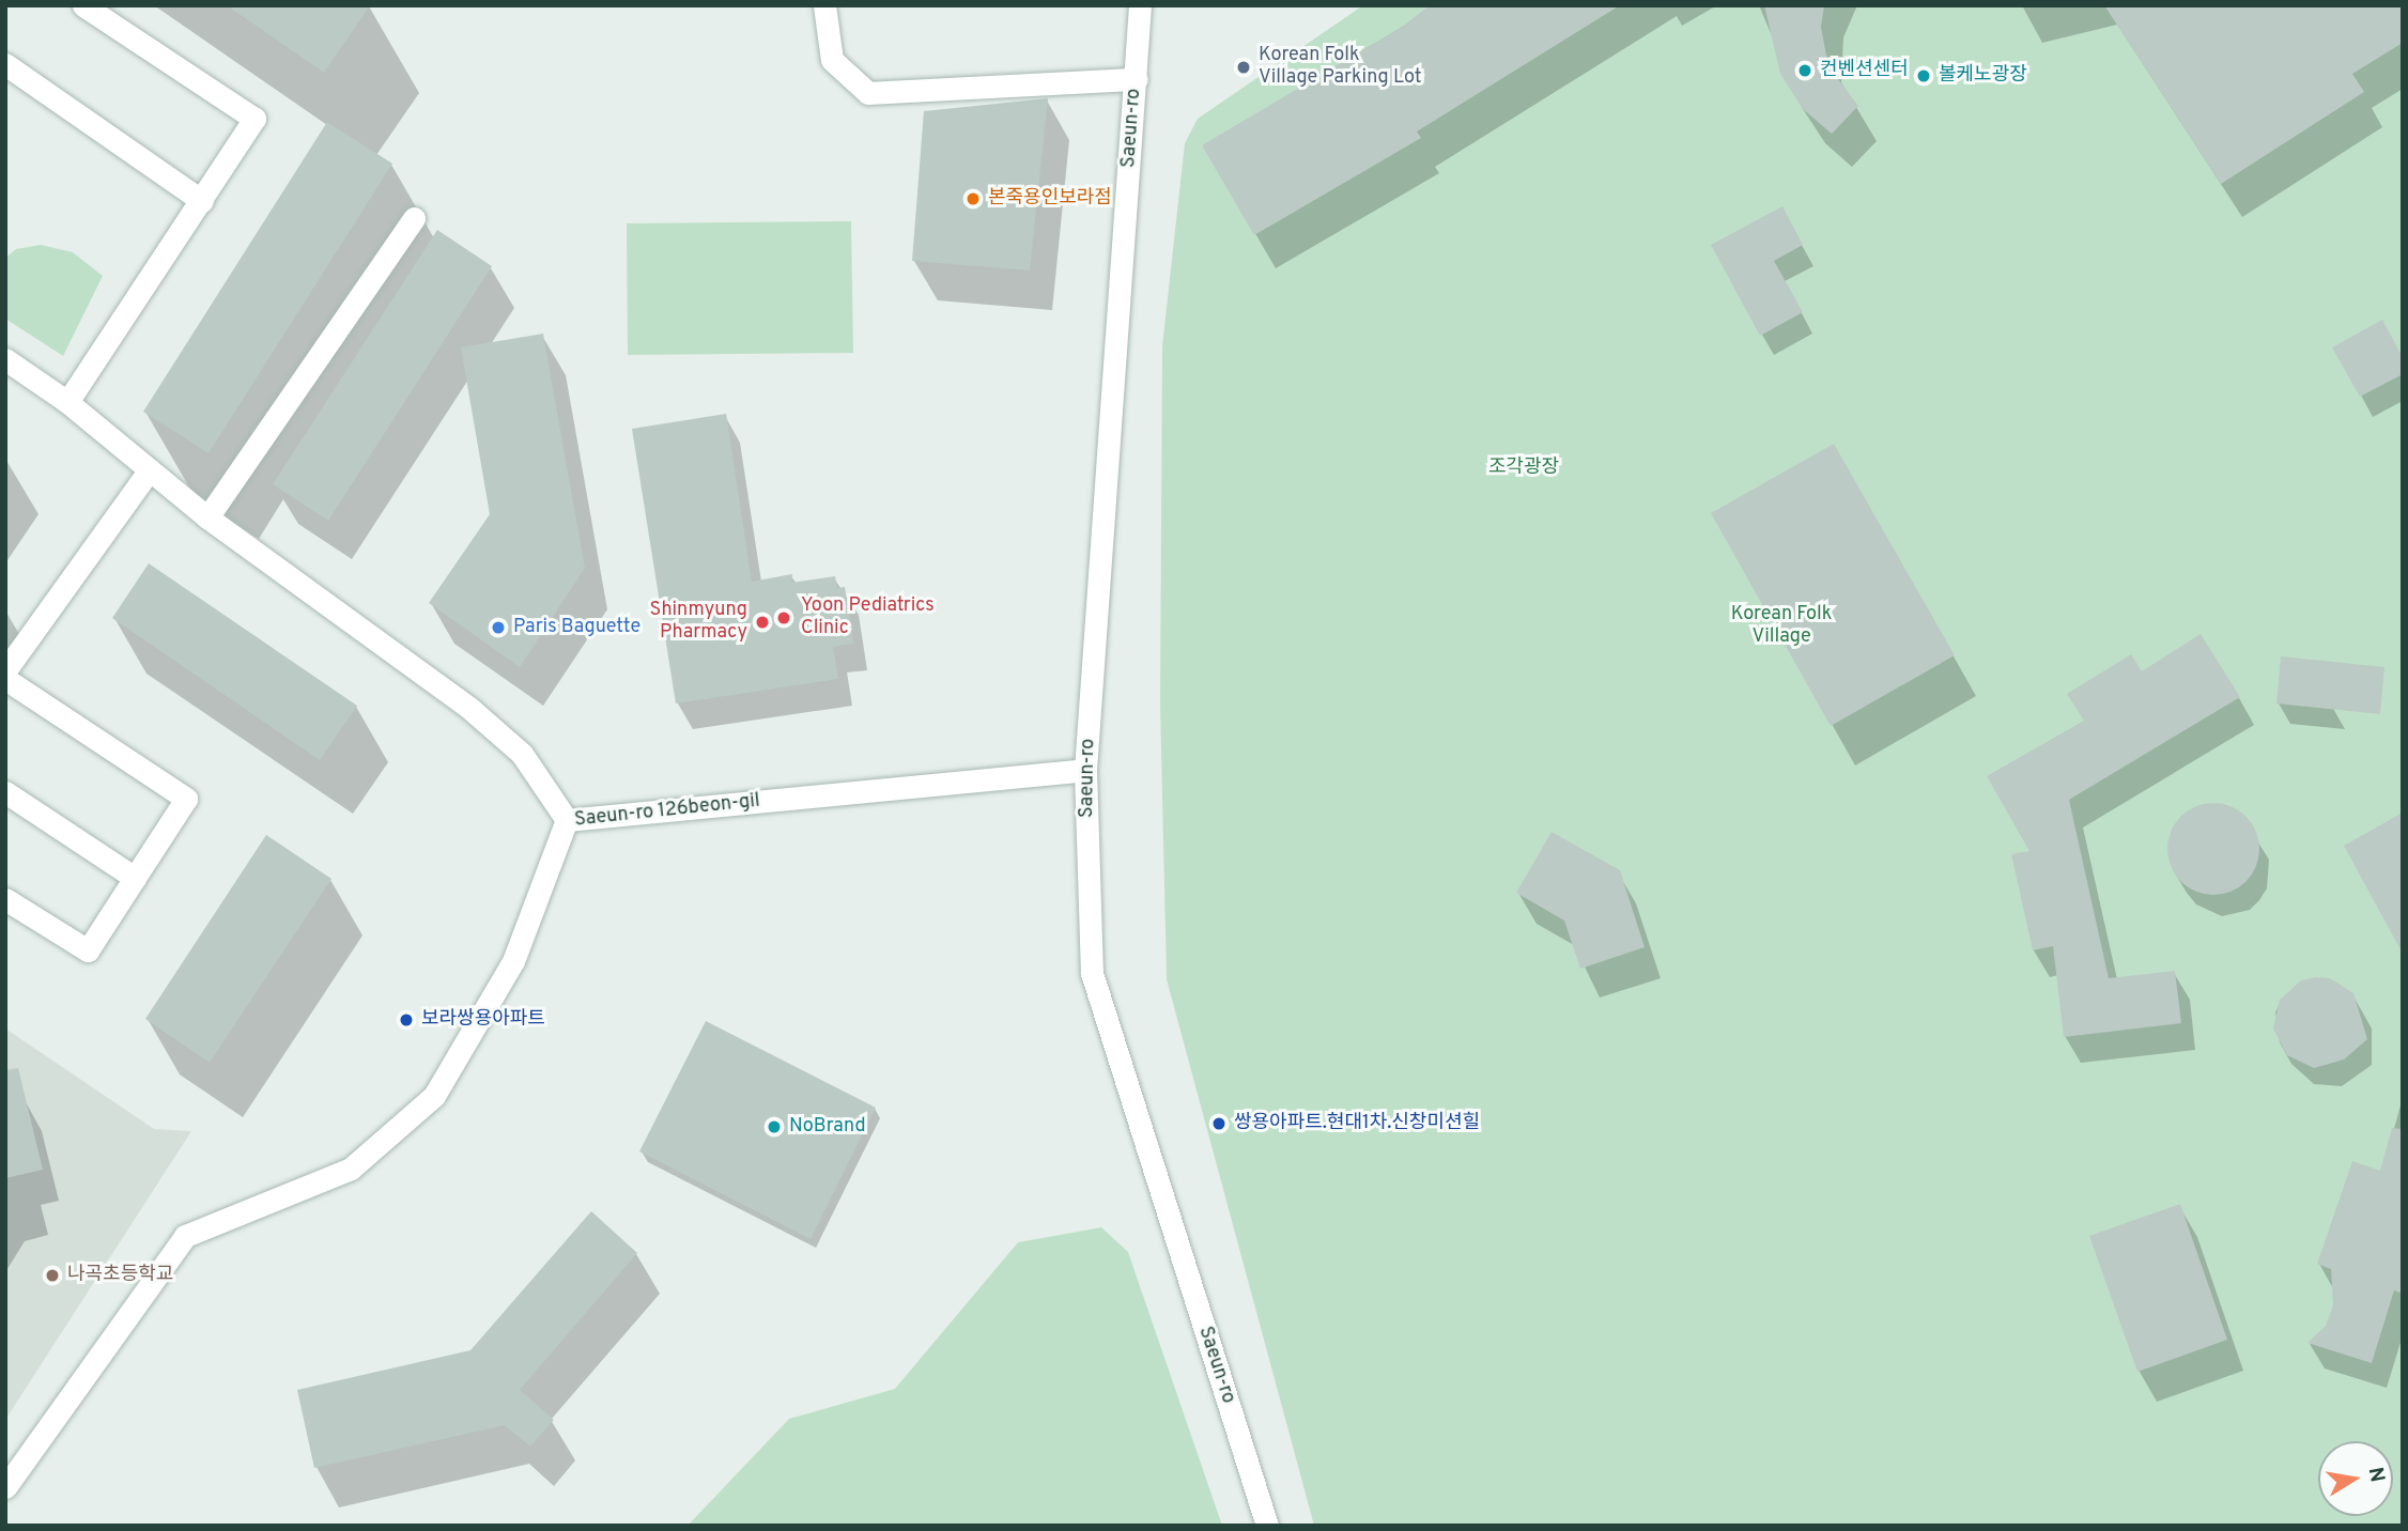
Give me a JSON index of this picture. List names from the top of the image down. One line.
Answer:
{"streets":{"street":["Saeun-ro","Saeun-ro 126beon-gil"]},"crossings":[["Saeun-ro","Saeun-ro 126beon-gil"]],"parks":["조각광장","Korean Folk Village"],"places":["Korean Folk Village Parking Lot","컨벤션센터","볼케노광장","본죽용인보라점","Yoon Pediatrics Clinic","Shinmyung Pharmacy","Paris Baguette","보라쌍용아파트","쌍용아파트.현대1차.신창미션힐","NoBrand","나곡초등학교"],"north":"right"}
